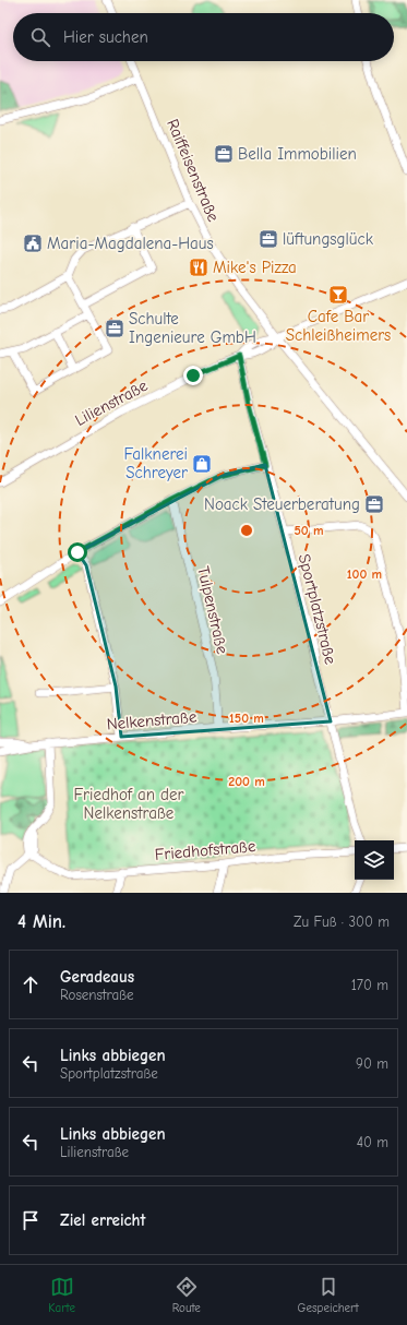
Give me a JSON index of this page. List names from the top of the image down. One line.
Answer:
{"streets":{"street":["Raiffeisenstraße","Lilienstraße","Sportplatzstraße","Tulpenstraße","Nelkenstraße","Friedhofstraße"]},"crossings":[["Raiffeisenstraße","Lilienstraße"],["Lilienstraße","Sportplatzstraße"],["Sportplatzstraße","Nelkenstraße"],["Tulpenstraße","Nelkenstraße"]],"parks":["Friedhof an der Nelkenstraße"],"places":{"office":["Bella Immobilien","lüftungsglück","Schulte Ingenieure GmbH","Noack Steuerberatung"],"public building":["Maria-Magdalena-Haus"],"restaurant":["Mike's Pizza"],"bar":["Cafe Bar Schleißheimers"],"shop":["Falknerei Schreyer"]},"page":{"search":"Hier suchen","heading":["4 Min.","Zu Fuß · 300 m"],"list":[["Geradeaus","Rosenstraße","170 m"],["Links abbiegen","Sportplatzstraße","90 m"],["Links abbiegen","Lilienstraße","40 m"],"Ziel erreicht"],"nav":["Karte","Route","Gespeichert"]},"rings":["50 m","100 m","150 m","200 m"]}
